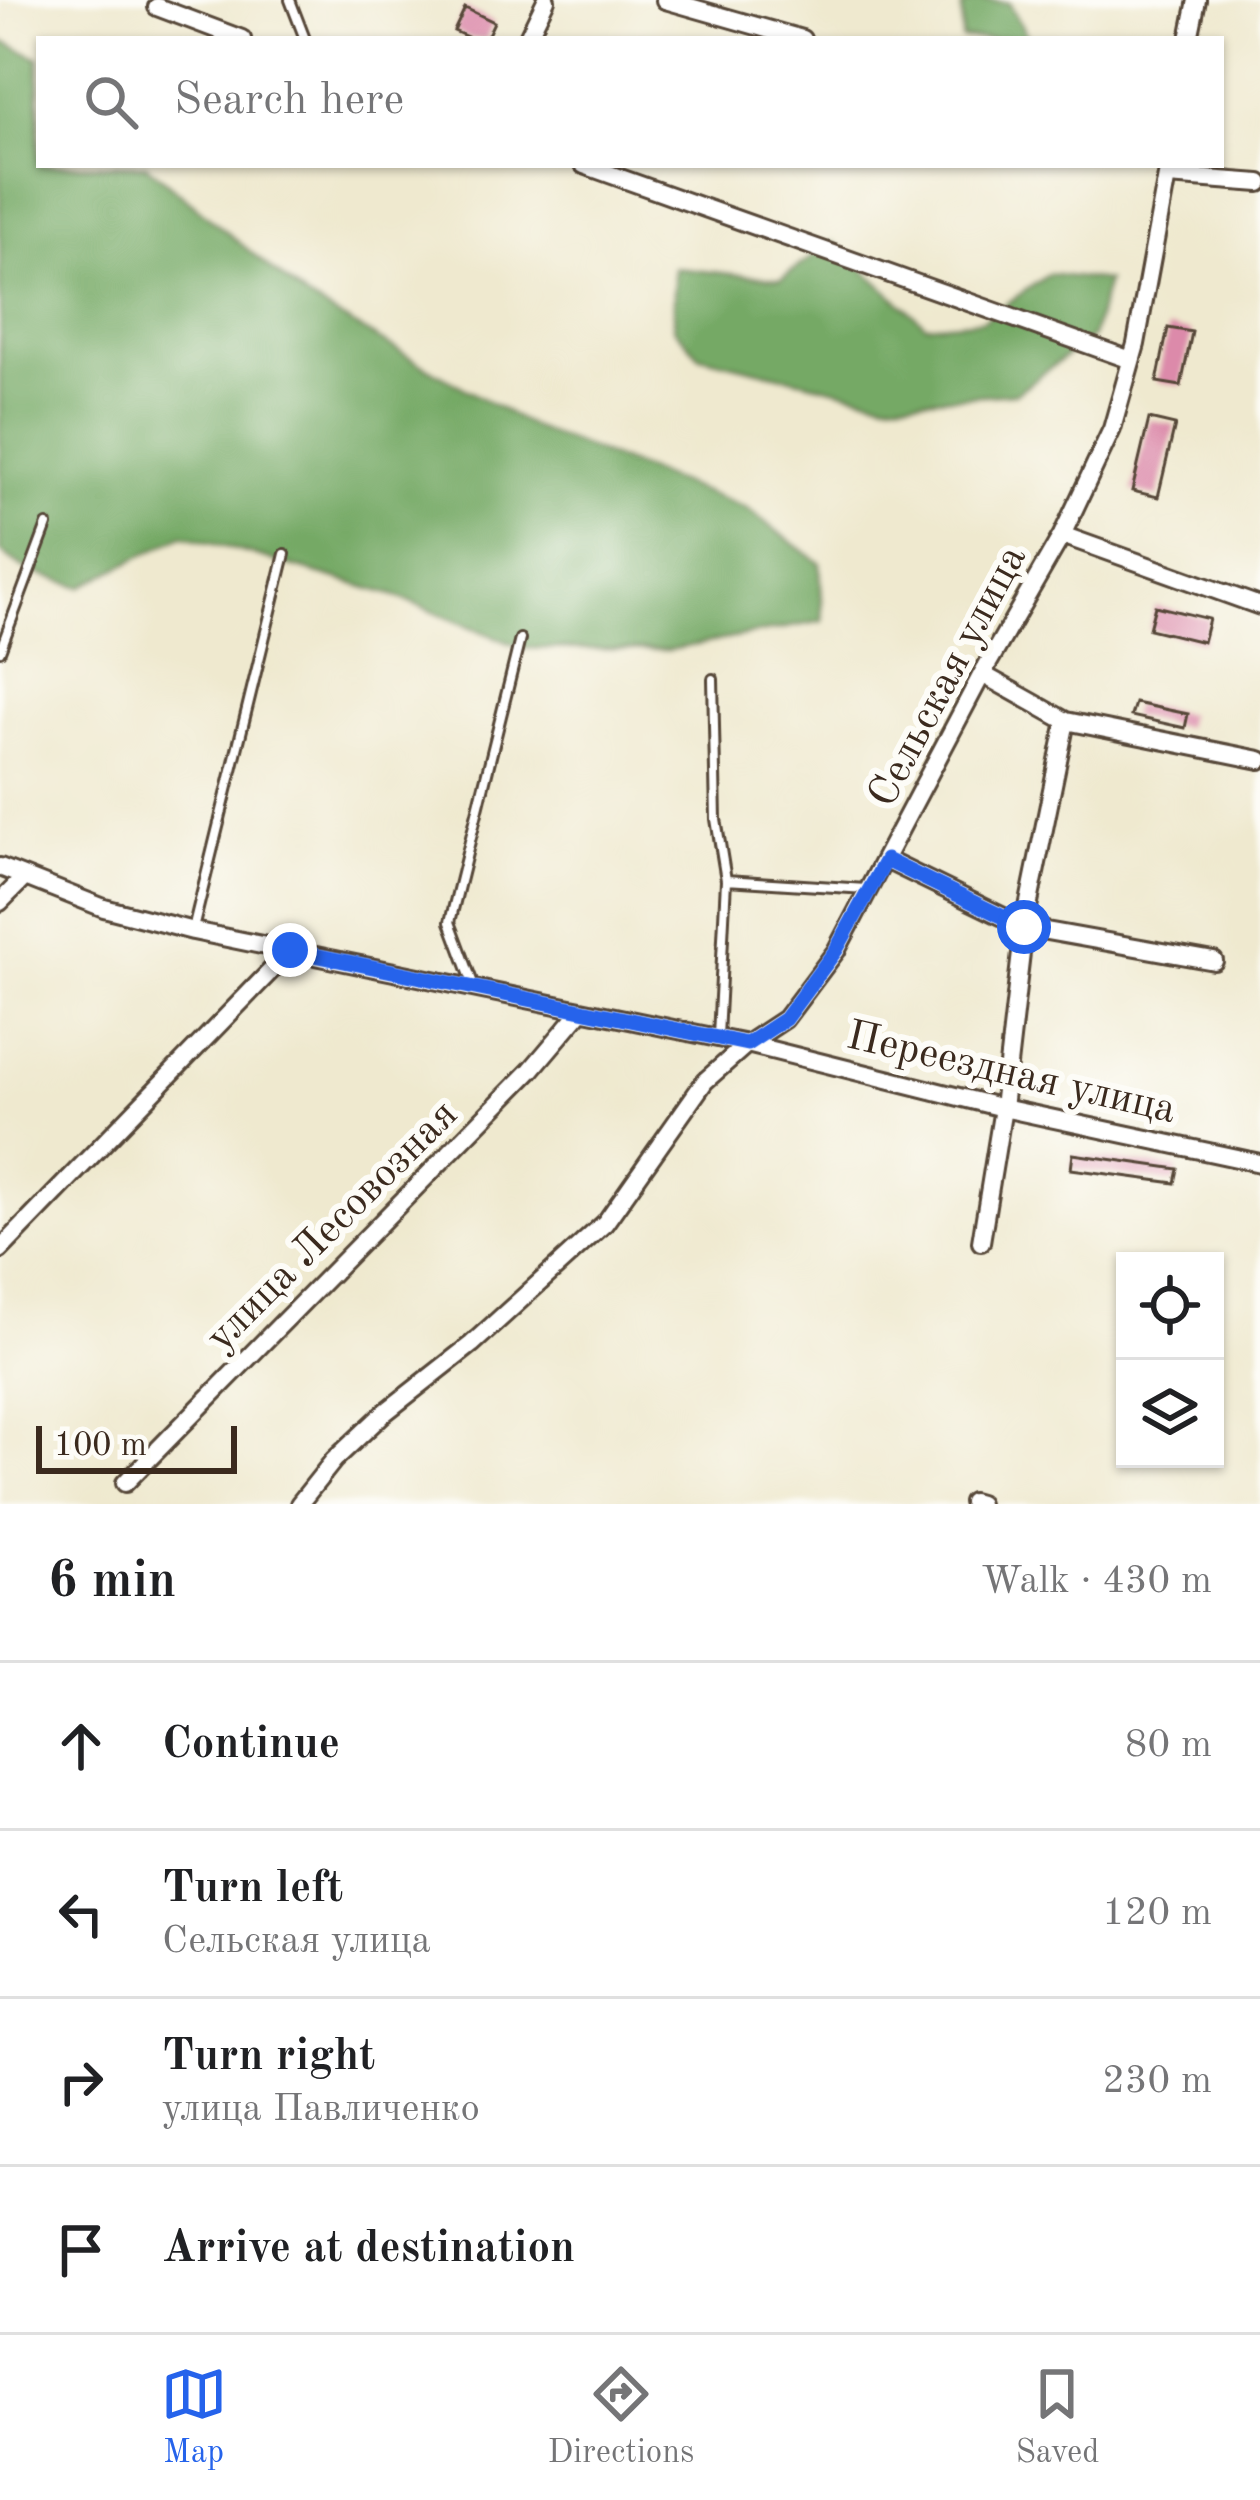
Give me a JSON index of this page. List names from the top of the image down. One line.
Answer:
{"streets":{"street":["Сельская улица","Переездная улица","улица Лесовозная"]},"crossings":[["Сельская улица","Переездная улица"],["Переездная улица","улица Лесовозная"]],"scale_bar":"100 m","page":{"search":"Search here","scale":"100 m","heading":["6 min","Walk · 430 m"],"list":[["Continue","80 m"],["Turn left","Сельская улица","120 m"],["Turn right","улица Павличенко","230 m"],"Arrive at destination"],"nav":["Map","Directions","Saved"]}}
